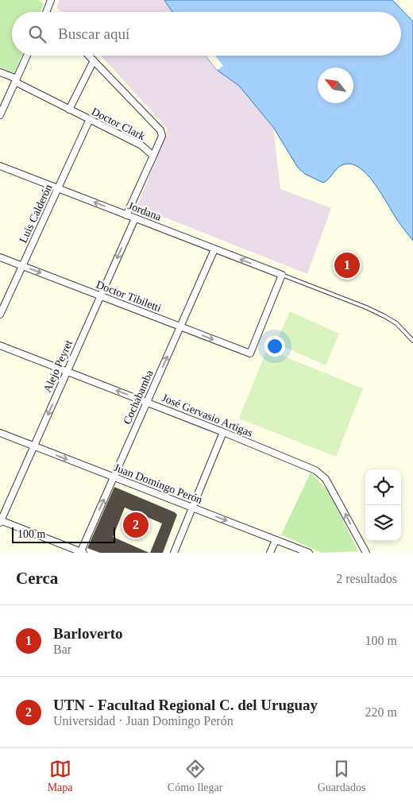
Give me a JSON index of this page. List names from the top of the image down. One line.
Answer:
{"streets":{"street":["Doctor Clark","Jordana","Luis Calderón","Doctor Tibiletti","Alejo Peyret","Cochabamba","José Gervasio Artigas","Juan Domingo Perón"]},"crossings":[["Doctor Clark","Luis Calderón"],["Jordana","Luis Calderón"],["Jordana","Doctor Tibiletti"],["Jordana","Alejo Peyret"],["Jordana","Cochabamba"],["Luis Calderón","Doctor Tibiletti"],["Doctor Tibiletti","Alejo Peyret"],["Doctor Tibiletti","Cochabamba"],["Alejo Peyret","José Gervasio Artigas"],["Alejo Peyret","Juan Domingo Perón"],["Cochabamba","José Gervasio Artigas"],["Cochabamba","Juan Domingo Perón"]],"one_way":["Jordana","Alejo Peyret","Cochabamba","José Gervasio Artigas","Juan Domingo Perón"],"scale_bar":"100 m","north":"top left","page":{"search":"Buscar aquí","pins":["1","2"],"scale":"100 m","heading":["Cerca","2 resultados"],"list":[{"mark":"1","name":"Barloverto","note":"Bar","value":"100 m"},{"mark":"2","name":"UTN - Facultad Regional C. del Uruguay","note":"Universidad · Juan Domingo Perón","value":"220 m"}],"nav":["Mapa","Cómo llegar","Guardados"]}}
